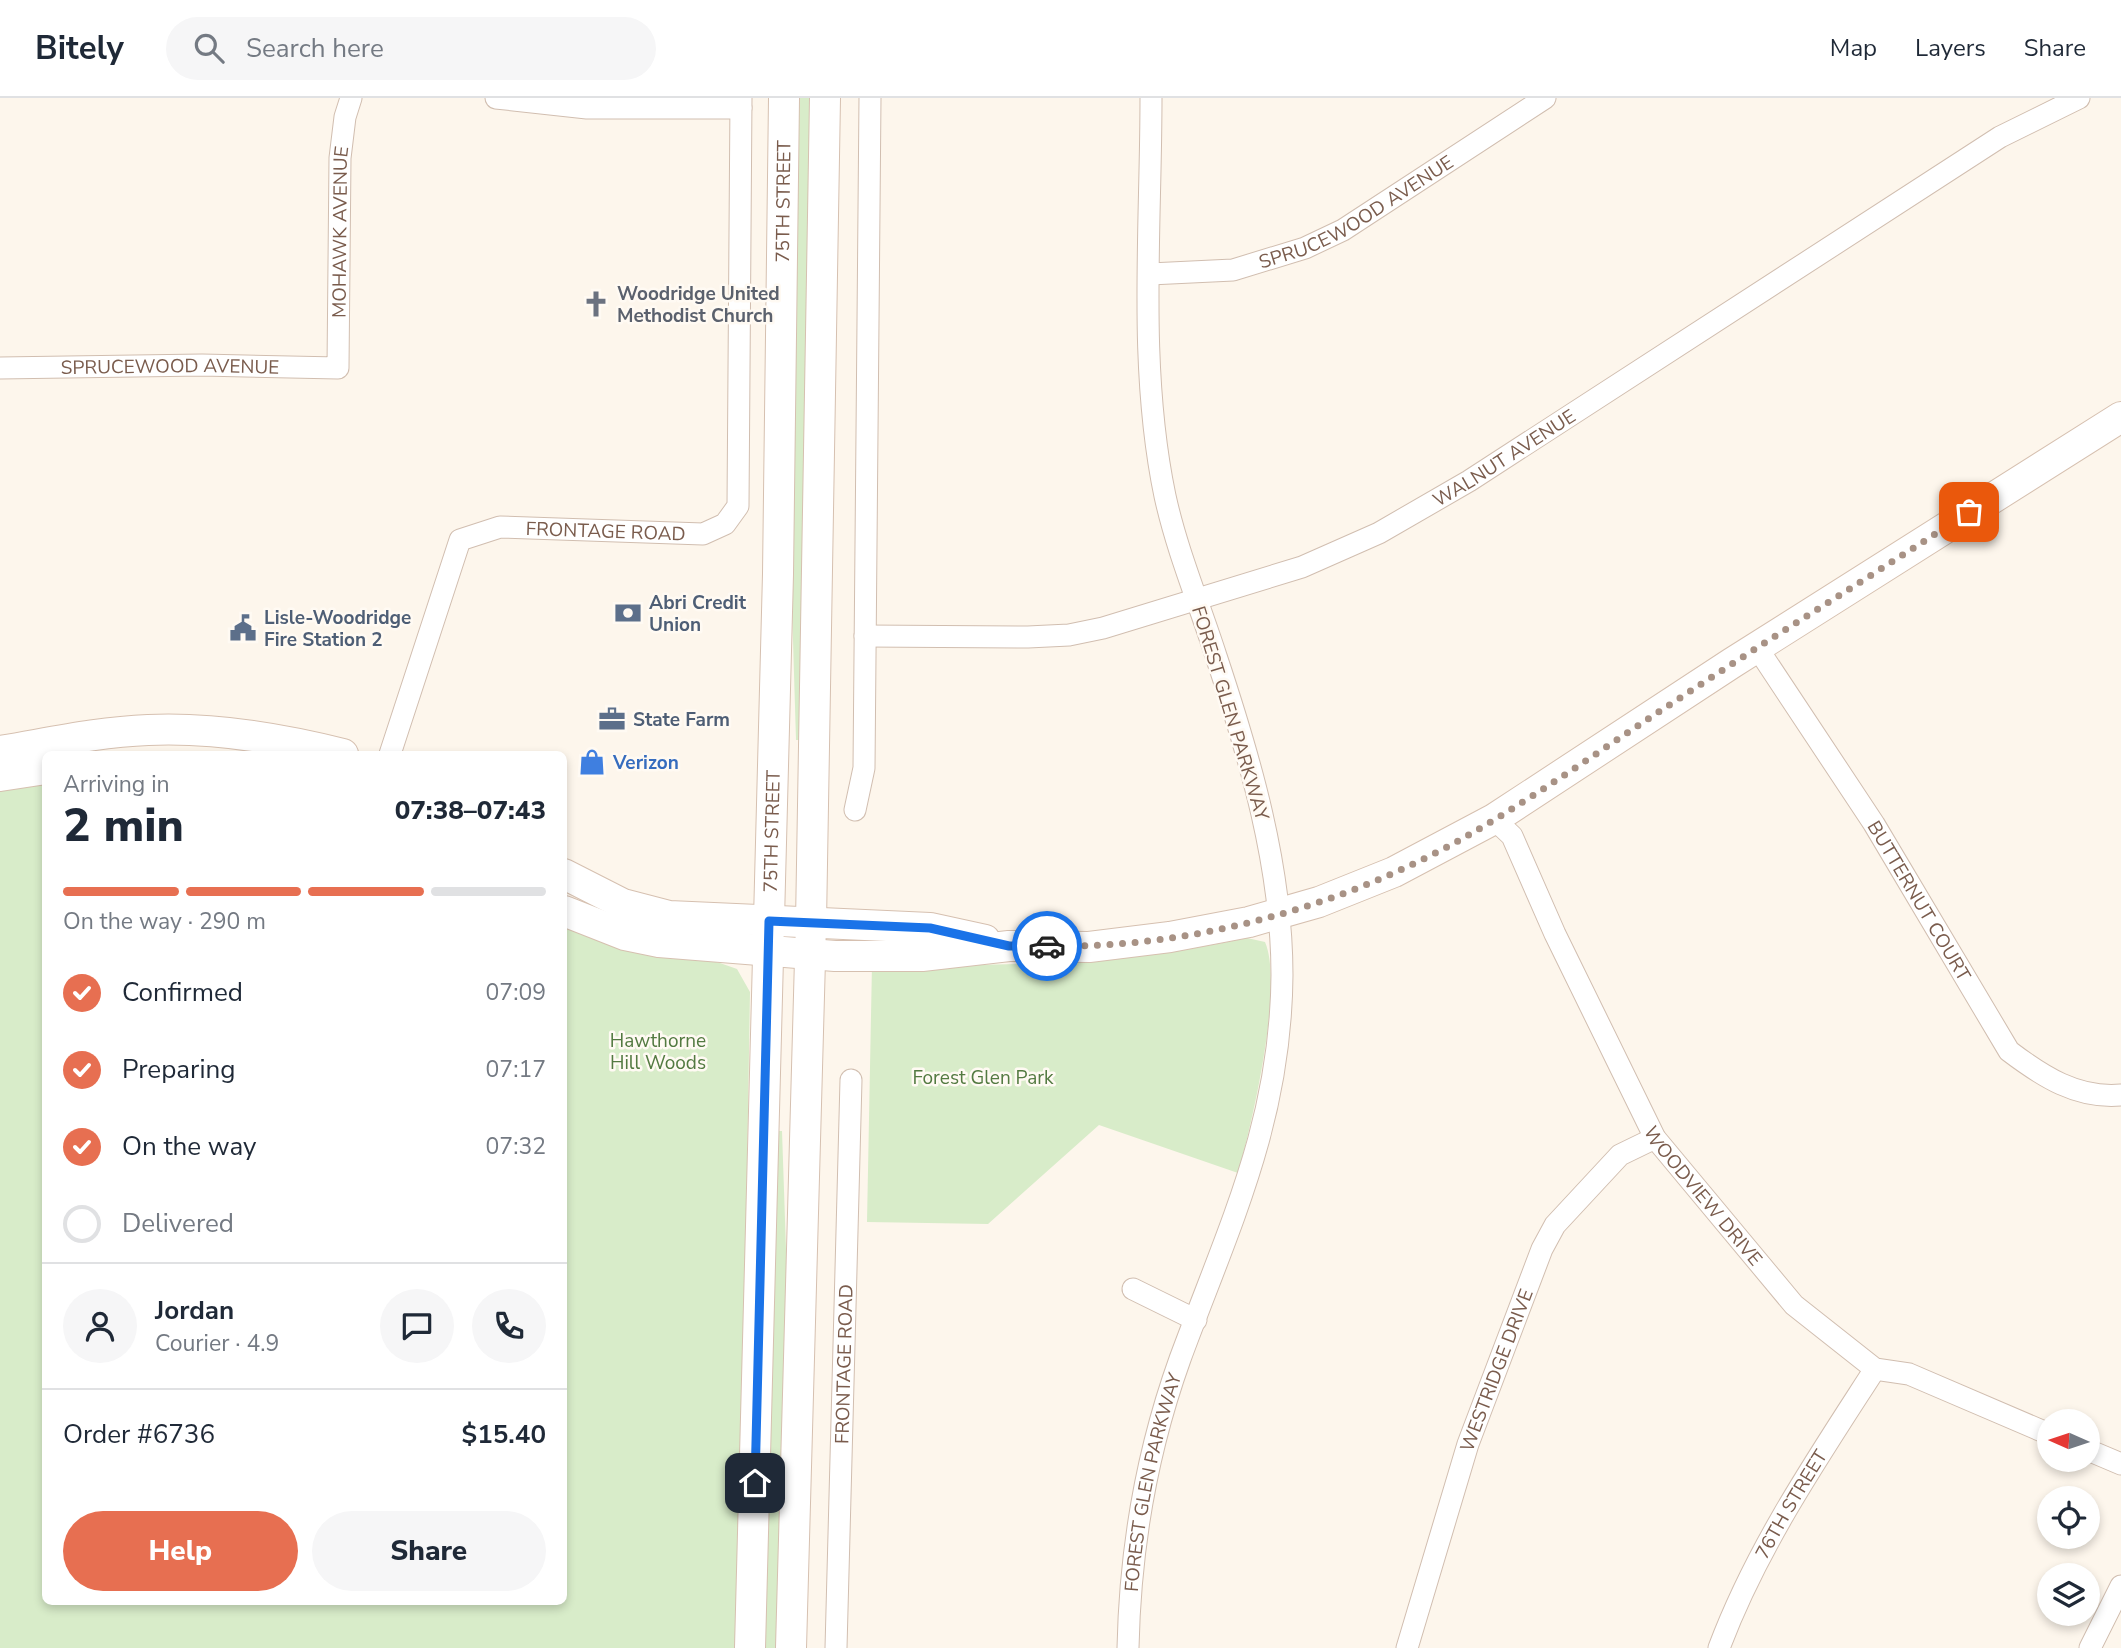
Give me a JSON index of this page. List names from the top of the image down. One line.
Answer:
{"streets":{"main road":["75TH STREET"],"street":["SPRUCEWOOD AVENUE","MOHAWK AVENUE","WALNUT AVENUE","FRONTAGE ROAD","FOREST GLEN PARKWAY","BUTTERNUT COURT","WOODVIEW DRIVE","WESTRIDGE DRIVE","76TH STREET"]},"crossings":[["SPRUCEWOOD AVENUE","MOHAWK AVENUE"],["SPRUCEWOOD AVENUE","FOREST GLEN PARKWAY"],["WALNUT AVENUE","FOREST GLEN PARKWAY"],["WOODVIEW DRIVE","WESTRIDGE DRIVE"],["WOODVIEW DRIVE","76TH STREET"]],"parks":["Hawthorne Hill Woods","Forest Glen Park"],"places":{"church":["Woodridge United Methodist Church"],"bank":["Abri Credit Union"],"public building":["Lisle-Woodridge Fire Station 2"],"office":["State Farm"],"shop":["Verizon"]},"north":"left","page":{"header":"Bitely","search":"Search here","nav":["Map","Layers","Share"],"heading":["2 min","Arriving in","07:38–07:43"],"panel":["Jordan","Courier · 4.9","Order #6736","$15.40"],"bar":"On the way · 290 m","list":[["Confirmed","07:09"],["Preparing","07:17"],["On the way","07:32"],"Delivered"],"buttons":["Help","Share"]}}
